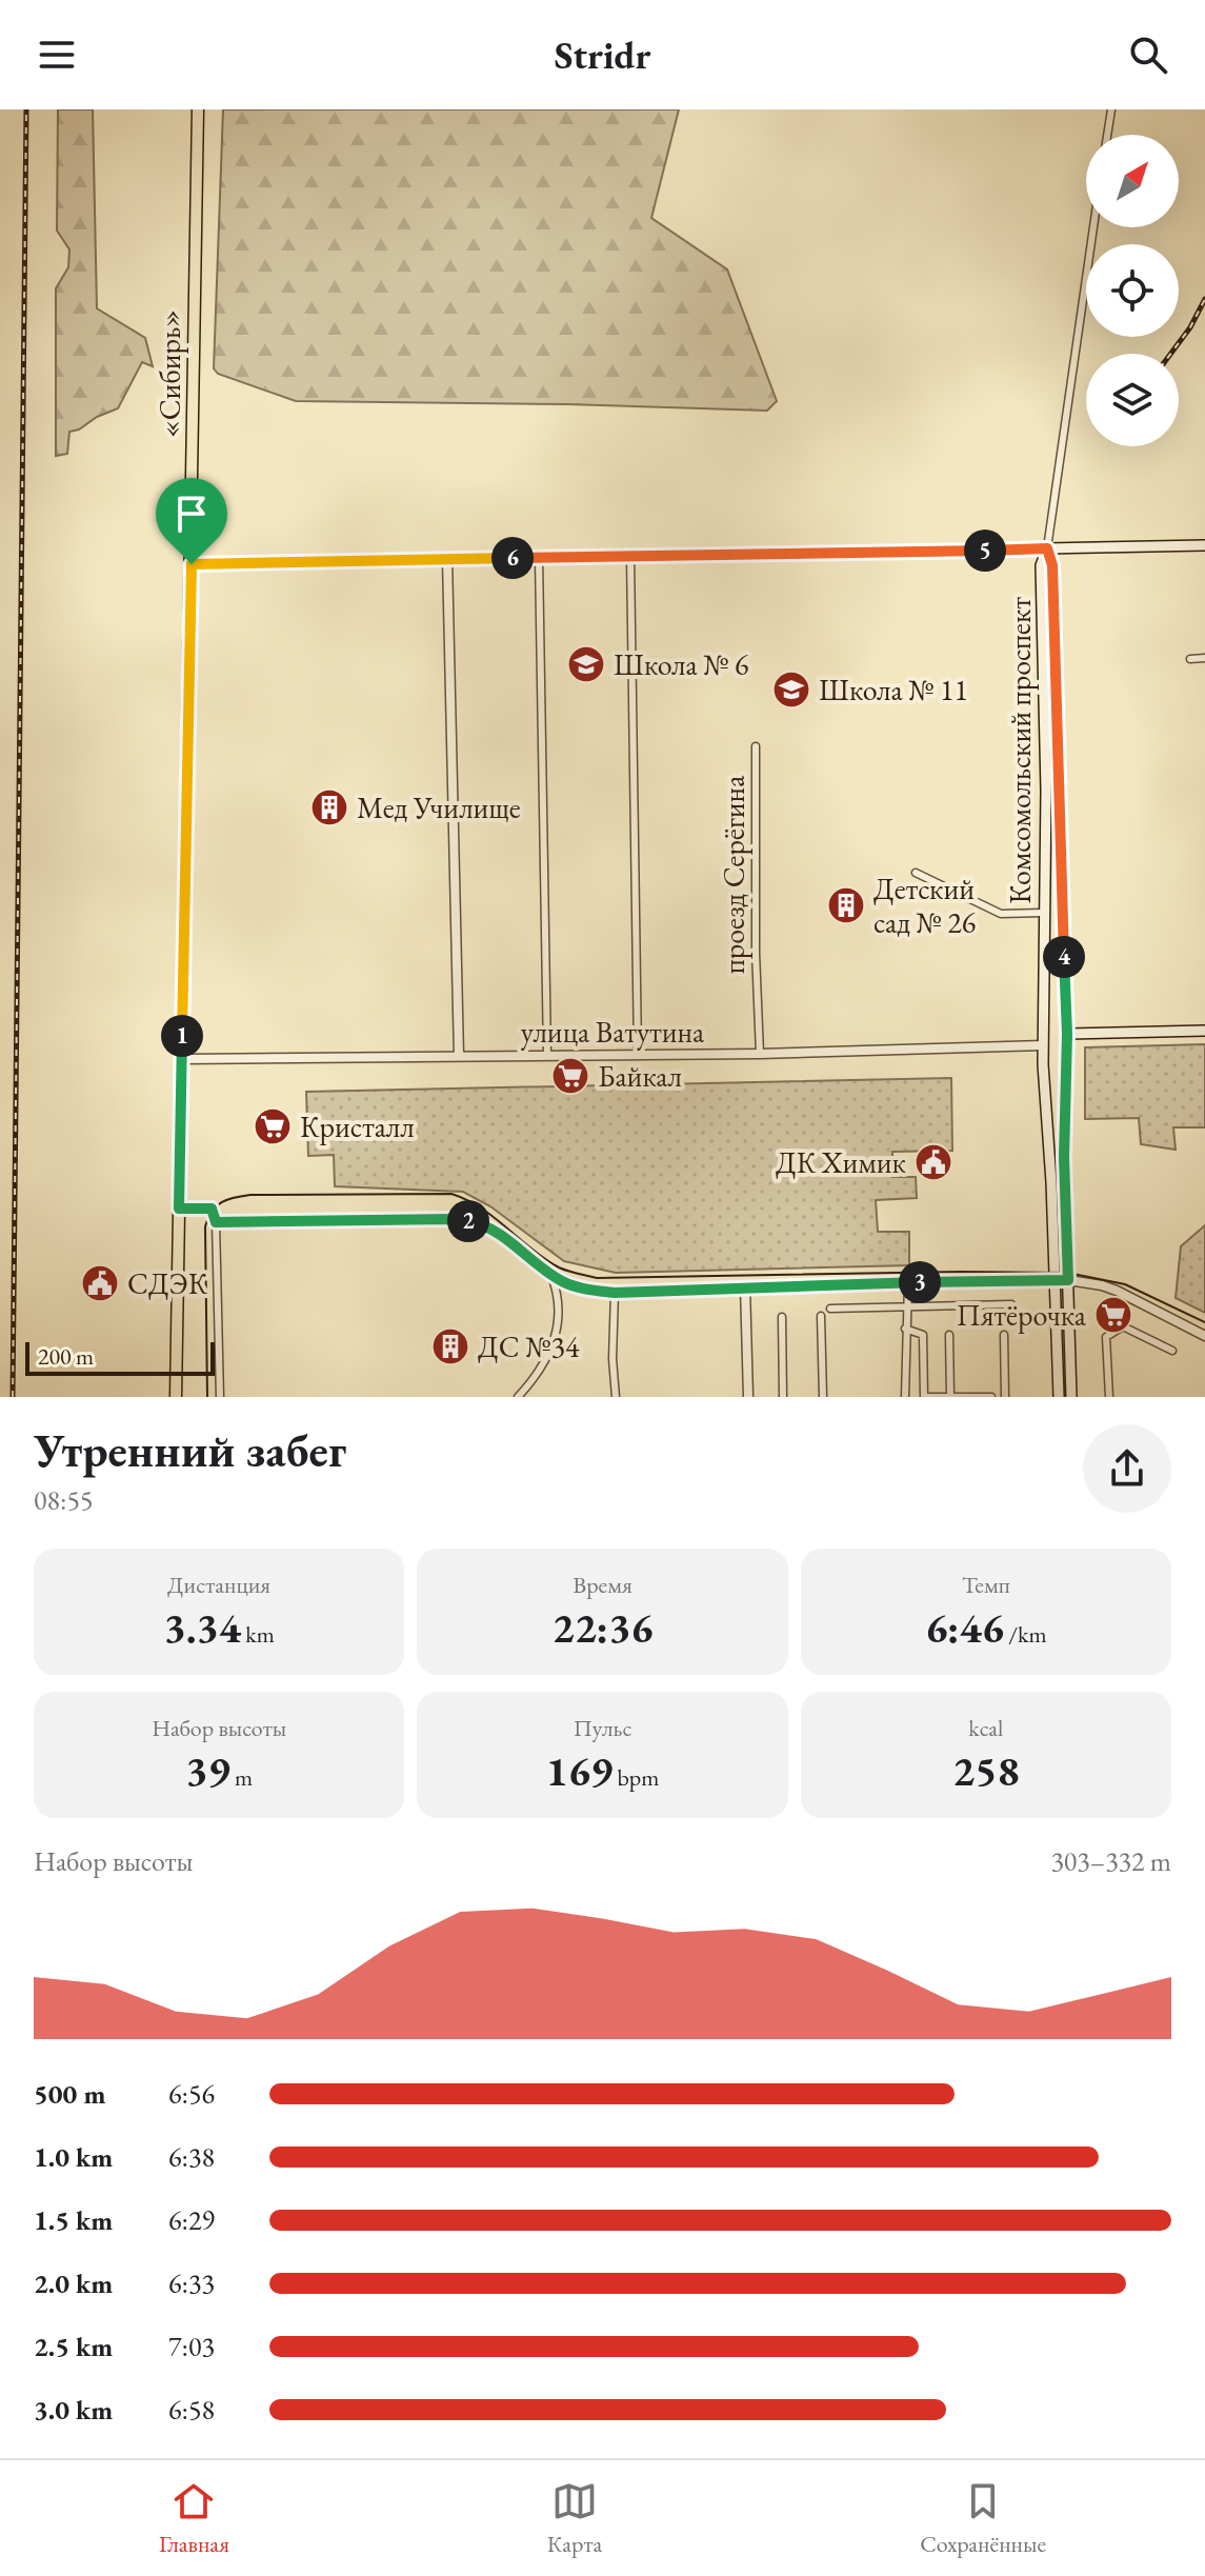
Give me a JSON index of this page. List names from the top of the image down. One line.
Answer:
{"streets":{"main road":["«Сибирь»","Комсомольский проспект"],"street":["проезд Серёгина","улица Ватутина"]},"crossings":[["«Сибирь»","улица Ватутина"],["Комсомольский проспект","улица Ватутина"],["проезд Серёгина","улица Ватутина"]],"places":{"school or university":["Школа № 6","Школа № 11"],"building":["Мед Училище","Детский сад № 26","ДС №34"],"supermarket":["Байкал","Кристалл","Пятёрочка"],"public building":["ДК Химик","СДЭК"]},"scale_bar":"200 m","north":"top right","page":{"header":"Stridr","pins":["5","6","4","1","2","3"],"scale":"200 m","heading":["Утренний забег","08:55"],"stats":[["Дистанция","3.34 km"],["Время","22:36"],["Темп","6:46 /km"],["Набор высоты","39 m"],["Пульс","169 bpm"],["kcal","258"]],"chart":["Набор высоты","303–332 m"],"list":[{"name":"500 m","note":"6:56"},{"name":"1.0 km","note":"6:38"},{"name":"1.5 km","note":"6:29"},{"name":"2.0 km","note":"6:33"},{"name":"2.5 km","note":"7:03"},{"name":"3.0 km","note":"6:58"}],"tabs":["Главная","Карта","Сохранённые"]}}
